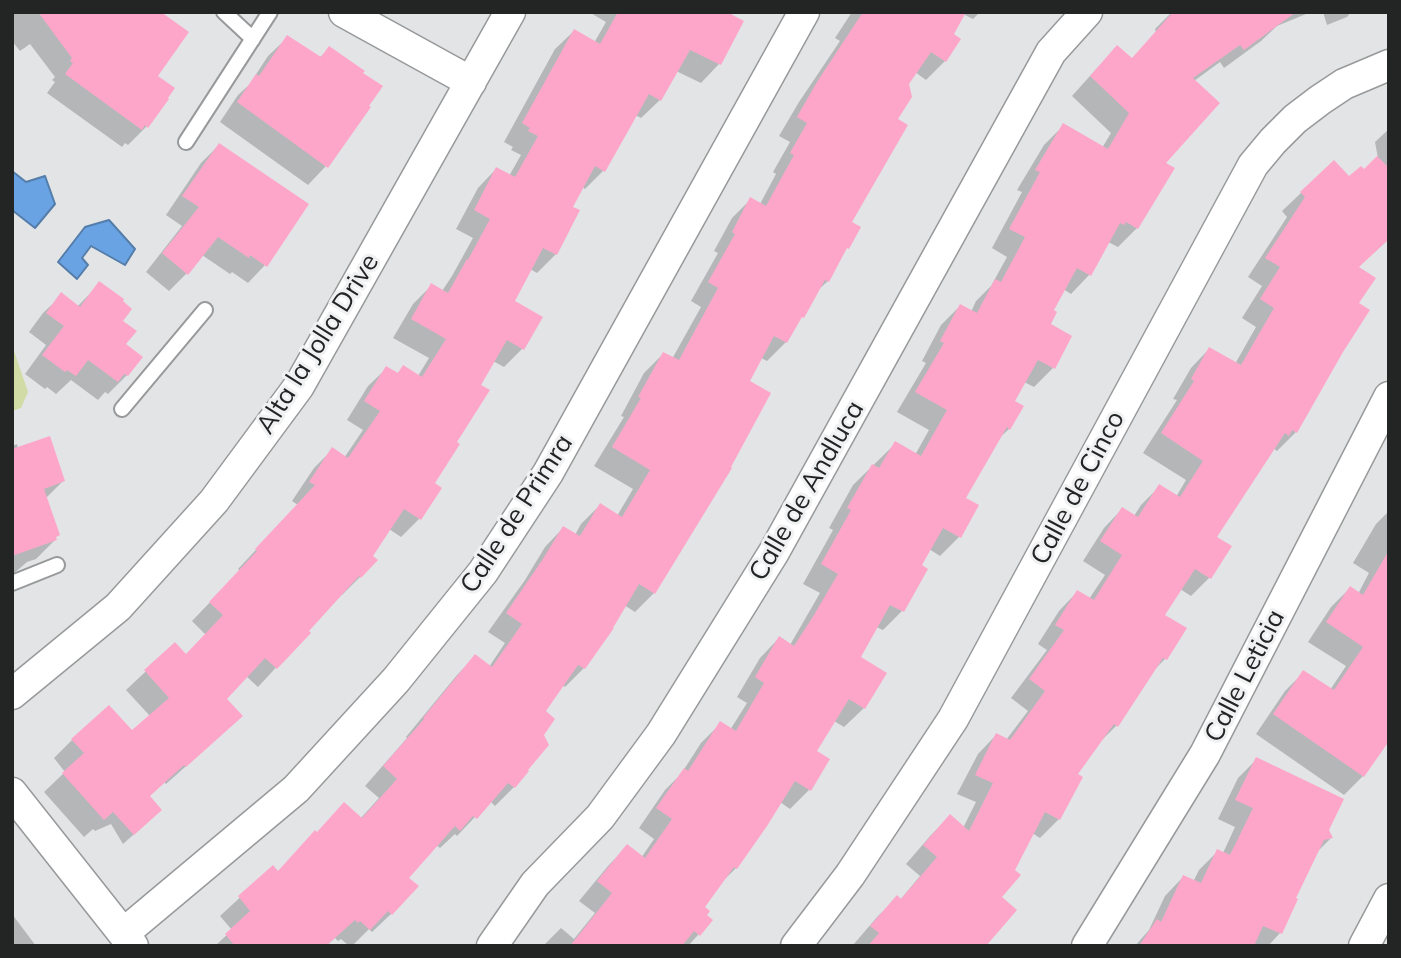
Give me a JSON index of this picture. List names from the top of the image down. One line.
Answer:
{"streets":{"street":["Alta la Jolla Drive","Calle de Cinco","Calle de Andluca","Calle de Primra","Calle Leticia"]}}
